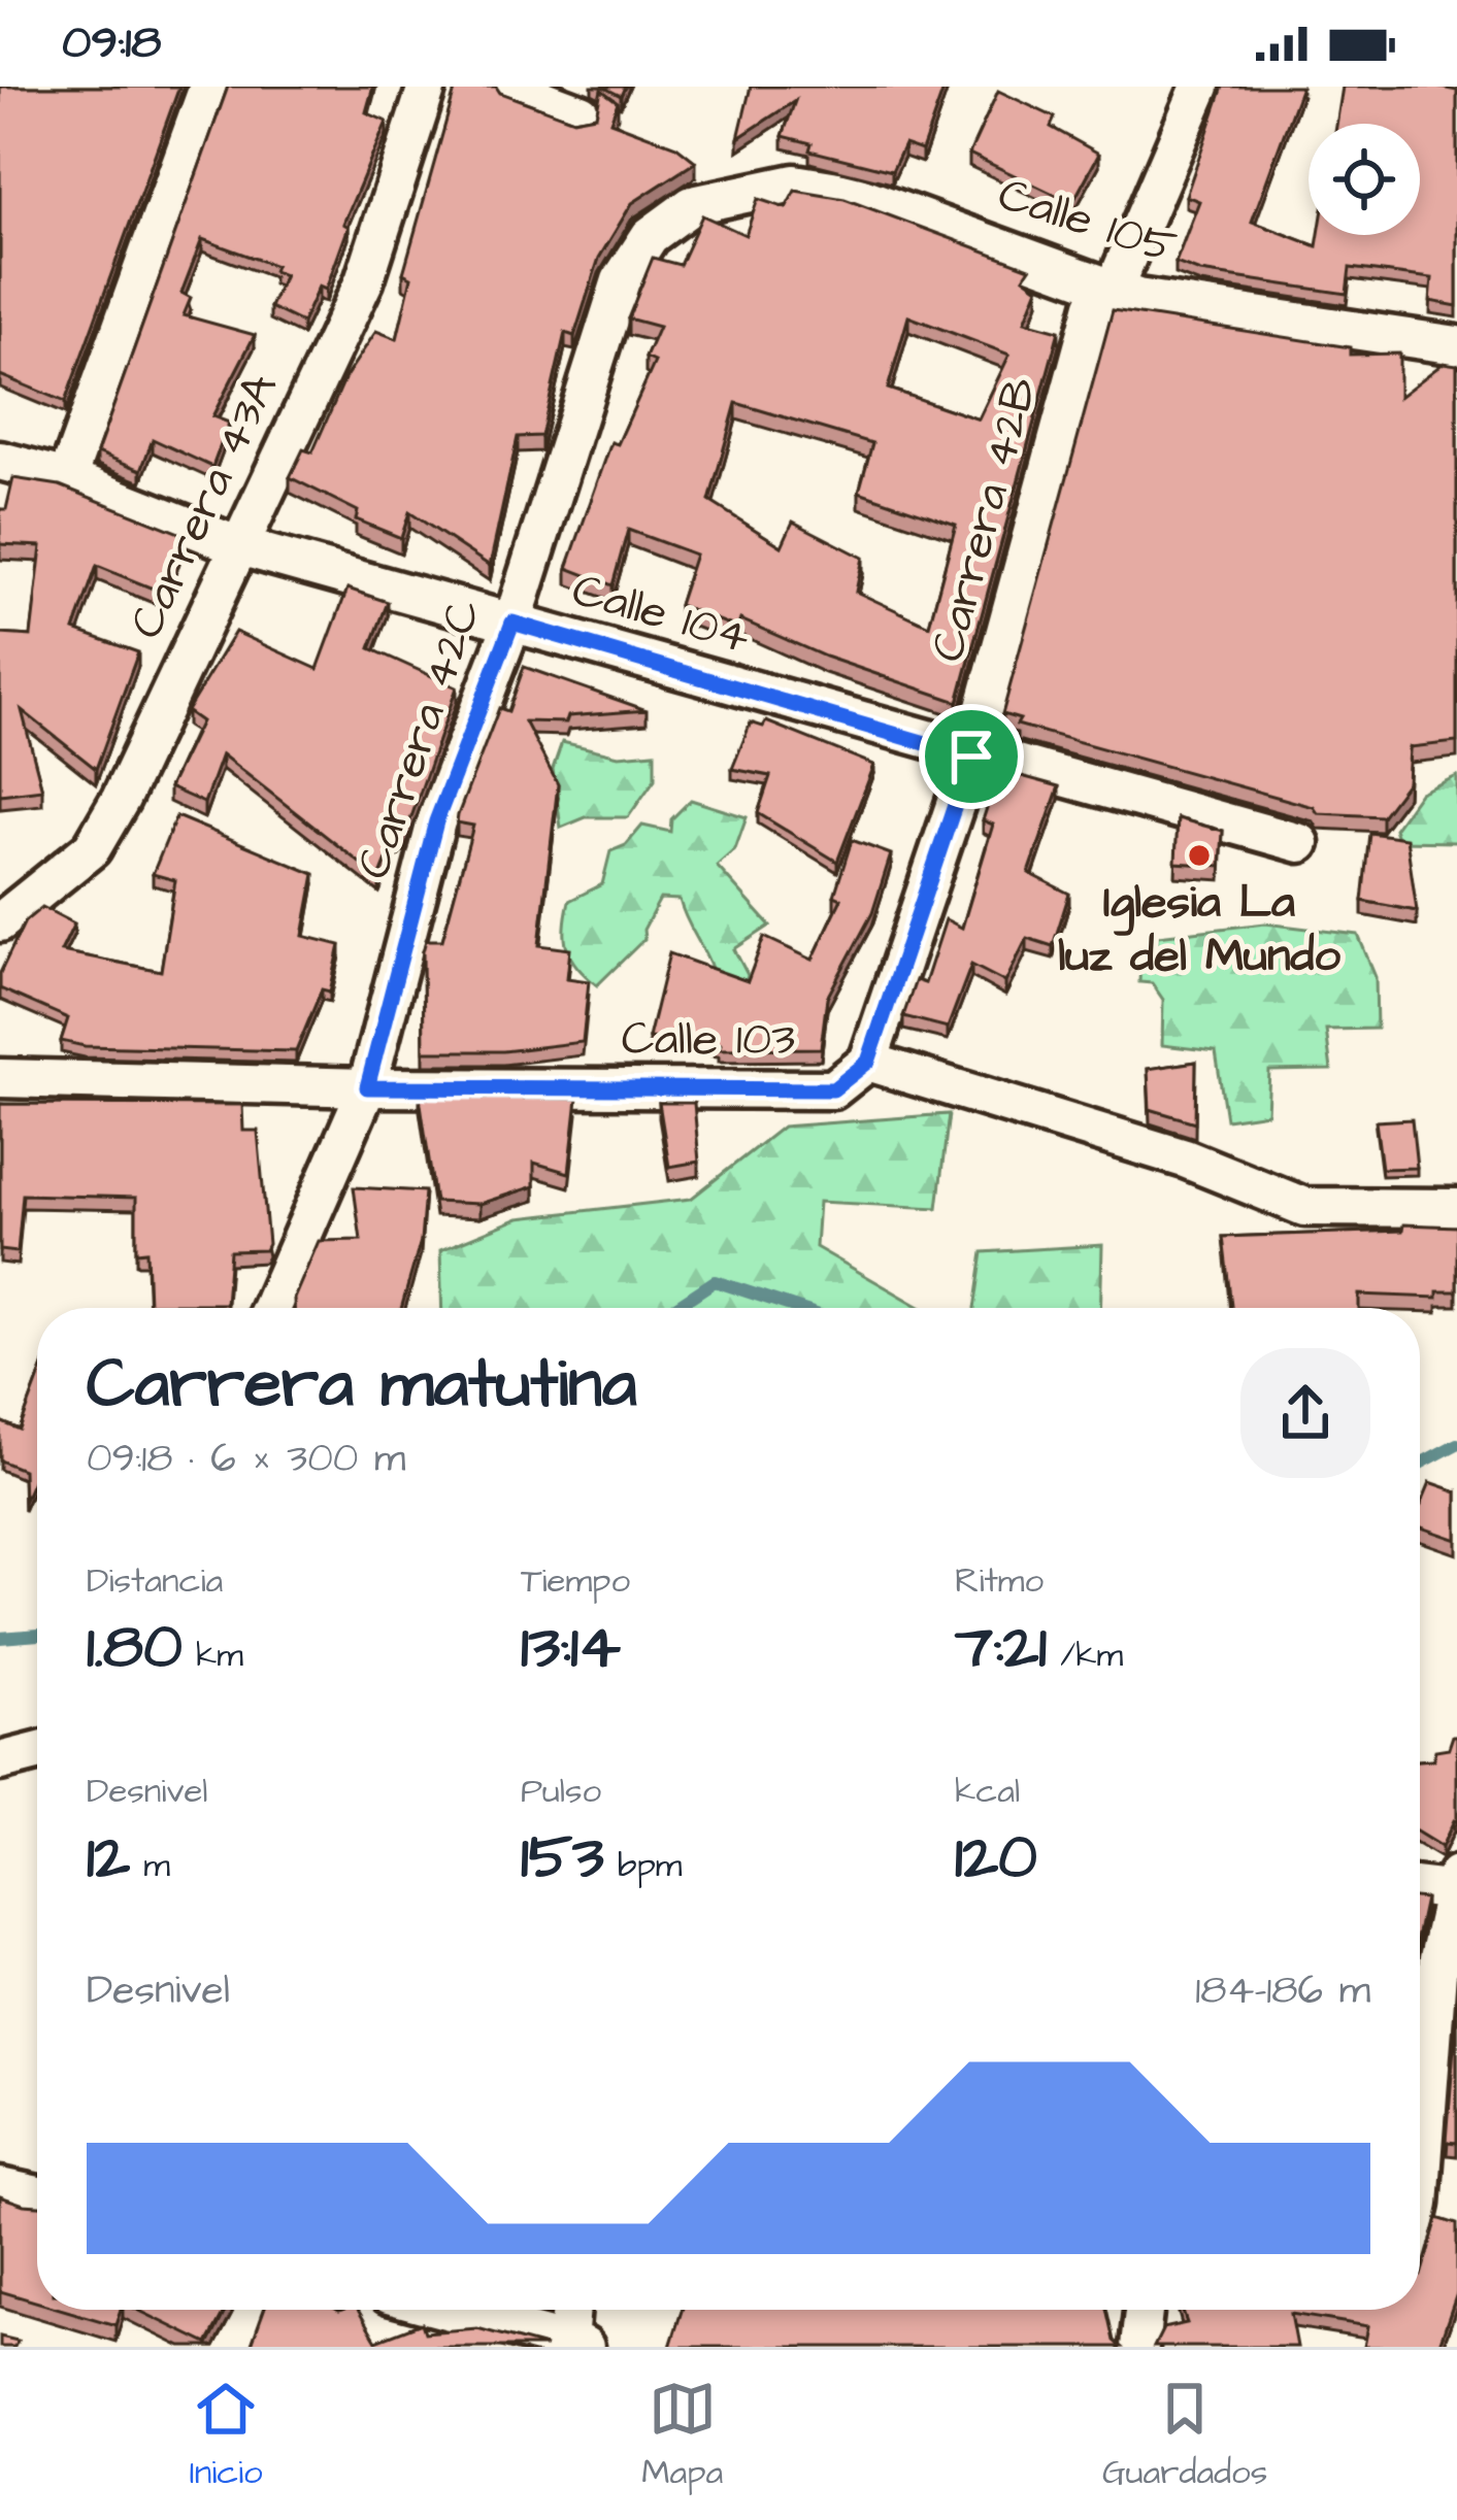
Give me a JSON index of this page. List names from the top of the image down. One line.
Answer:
{"streets":{"street":["Calle 105","Carrera 43A","Carrera 42B","Calle 104","Carrera 42C","Calle 103"]},"crossings":[["Calle 105","Carrera 42B"],["Calle 105","Carrera 42C"],["Carrera 43A","Calle 104"],["Carrera 42B","Calle 104"],["Carrera 42B","Calle 103"],["Calle 104","Carrera 42C"],["Carrera 42C","Calle 103"]],"places":["Iglesia La luz del Mundo"],"page":{"status":"09:18","heading":["Carrera matutina","09:18 · 6 × 300 m"],"stats":[["Distancia","1.80 km"],["Tiempo","13:14"],["Ritmo","7:21 /km"],["Desnivel","12 m"],["Pulso","153 bpm"],["kcal","120"]],"chart":["Desnivel","184–186 m"],"tabs":["Inicio","Mapa","Guardados"]}}
